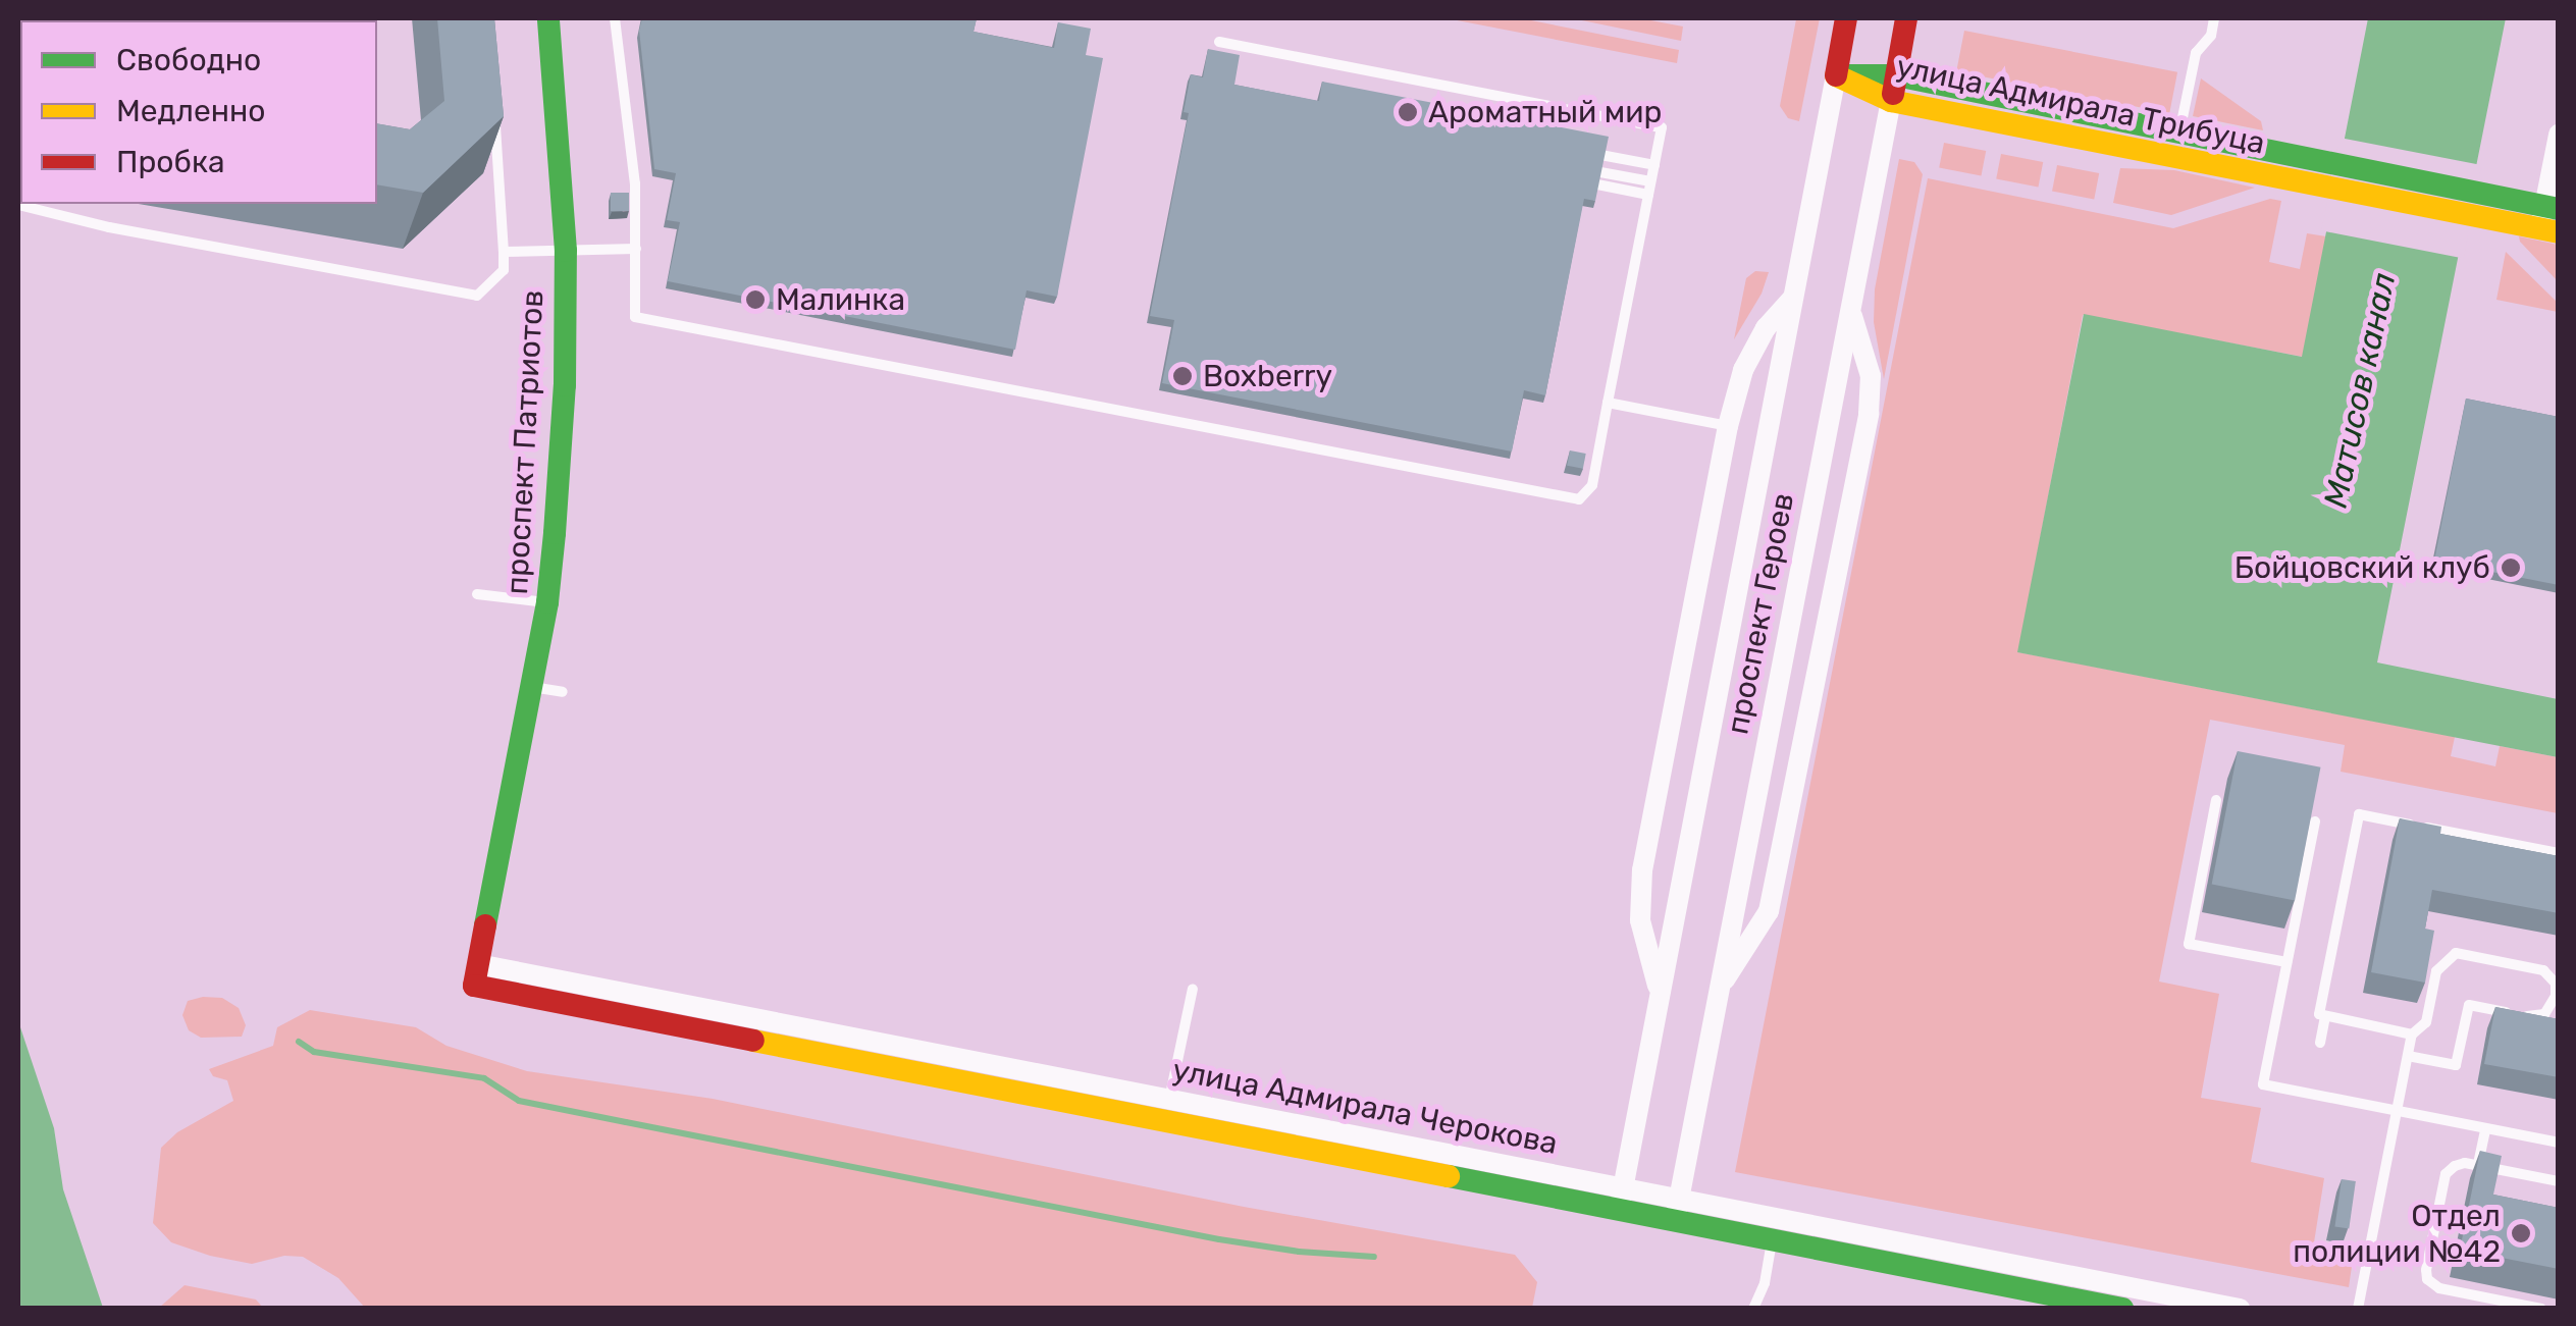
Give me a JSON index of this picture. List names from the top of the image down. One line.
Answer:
{"streets":{"street":["улица Адмирала Трибуца","проспект Патриотов","проспект Героев","улица Адмирала Черокова"]},"crossings":[["улица Адмирала Трибуца","проспект Героев"],["проспект Патриотов","улица Адмирала Черокова"],["проспект Героев","улица Адмирала Черокова"]],"water":["Матисов канал"],"places":["Ароматный мир","Малинка","Boxberry","Бойцовский клуб","Отдел полиции №42"],"legend":["Свободно","Медленно","Пробка"]}
